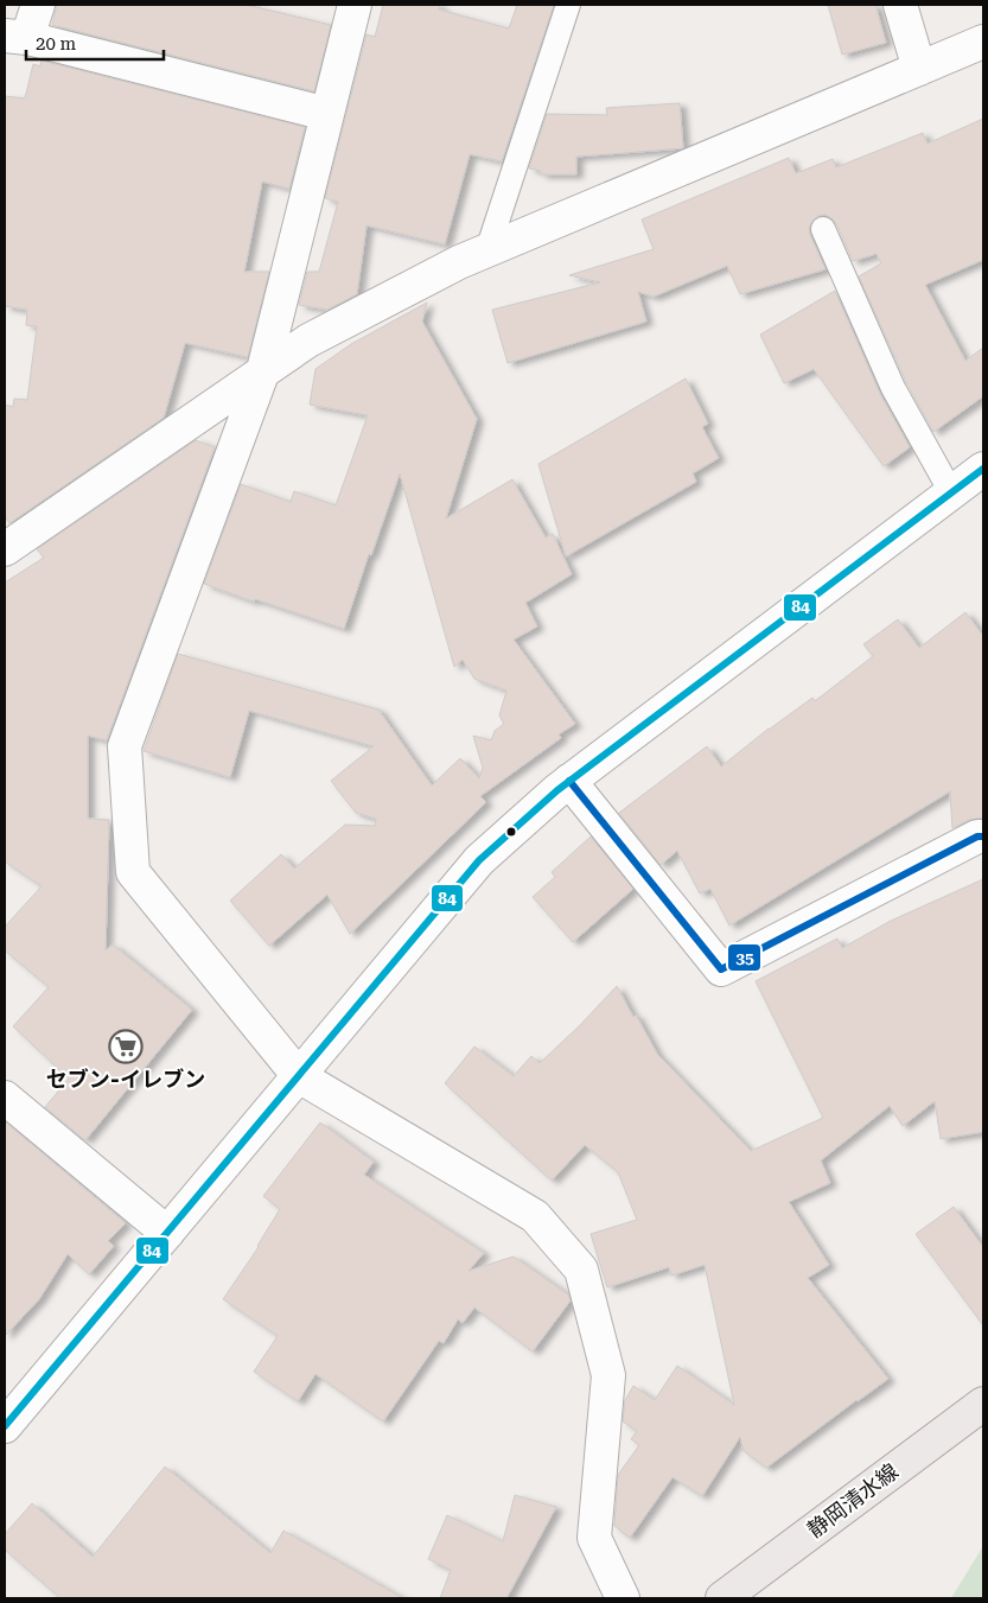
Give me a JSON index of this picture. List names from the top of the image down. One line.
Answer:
{"streets":{"main road":["静岡清水線"]},"places":{"supermarket":["セブン-イレブン"]},"lines":["transit line 84","transit line 35"],"scale_bar":"20 m"}
